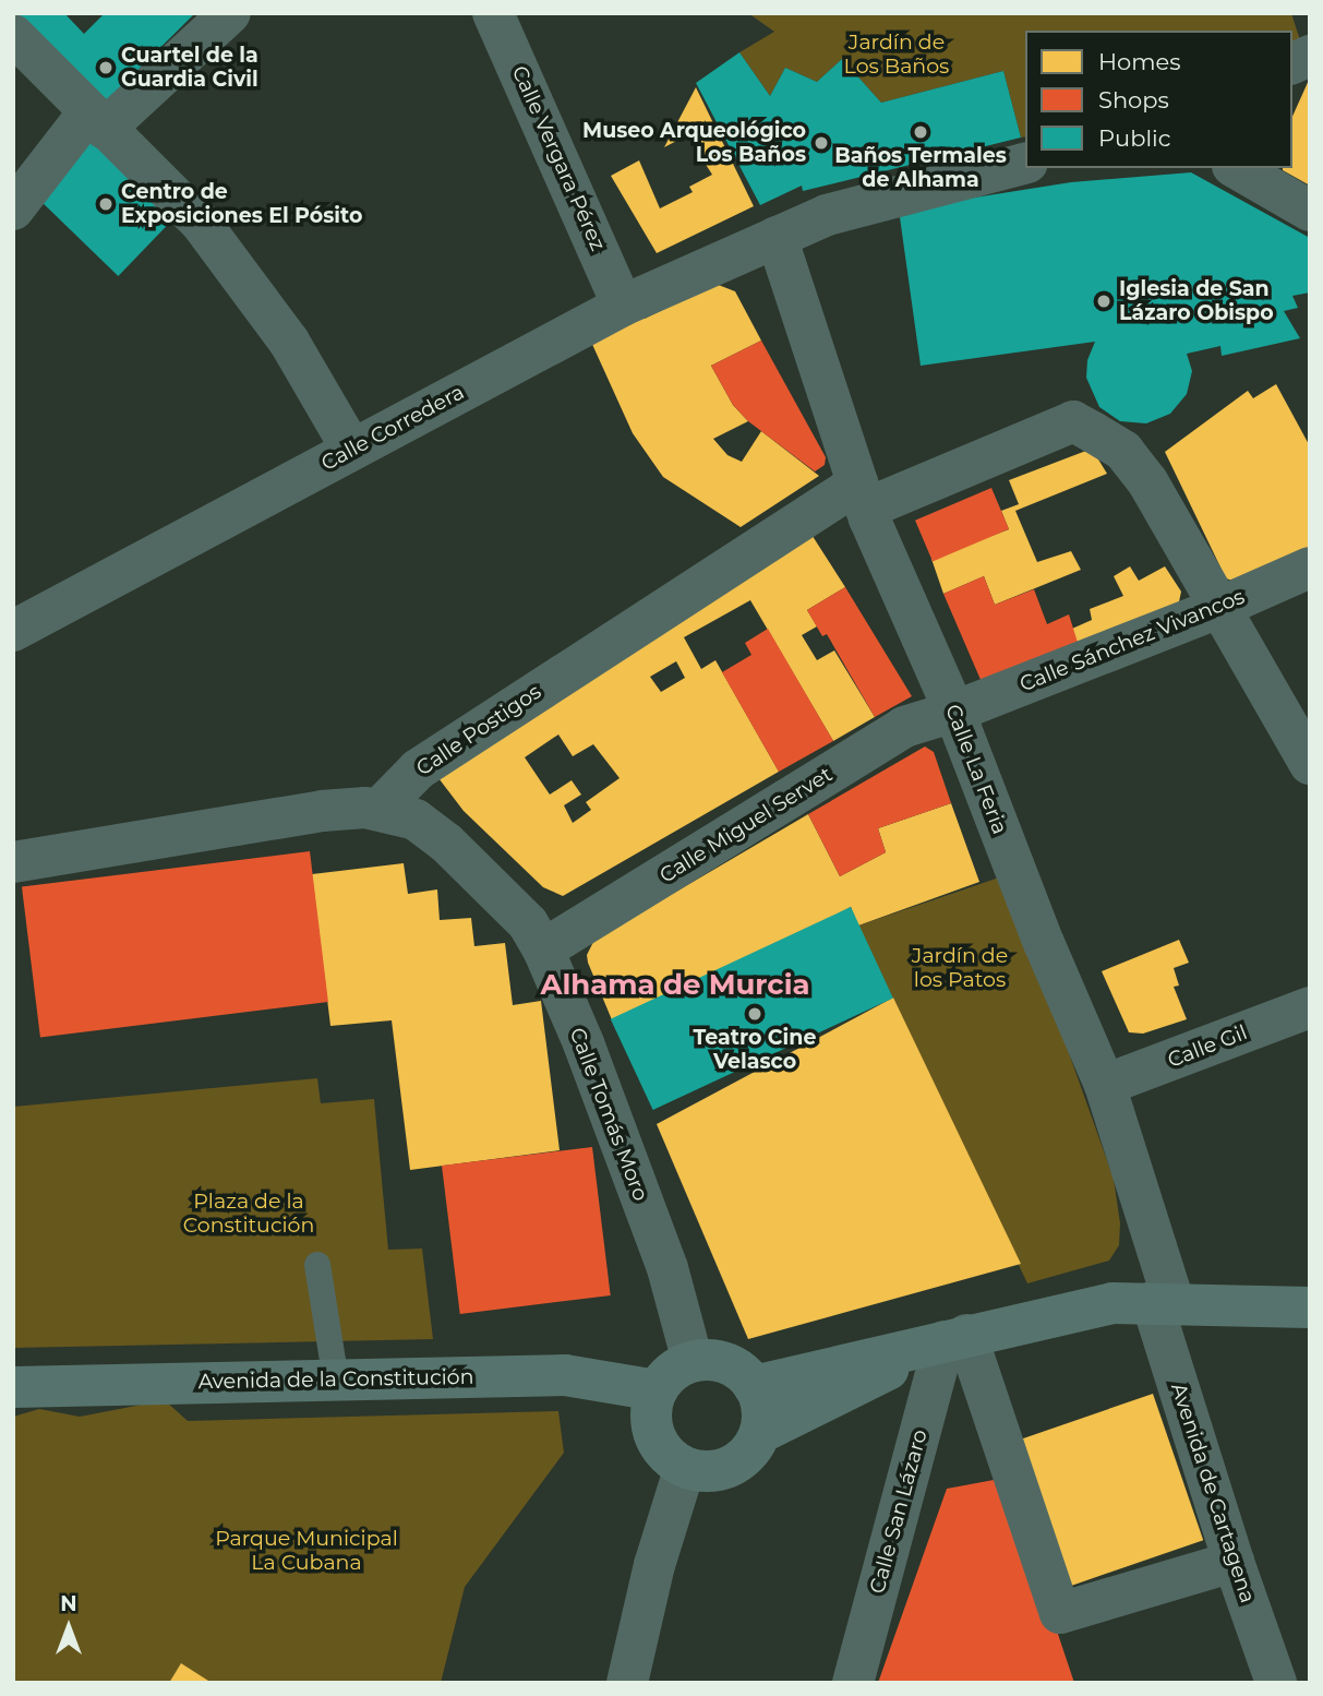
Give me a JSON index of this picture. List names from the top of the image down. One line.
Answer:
{"streets":{"main road":["Avenida de la Constitución"],"street":["Calle Vergara Pérez","Calle Corredera","Calle Sánchez Vivancos","Calle Postigos","Calle La Feria","Calle Miguel Servet","Calle Gil","Calle Tomás Moro","Avenida de Cartagena","Calle San Lázaro"]},"crossings":[["Calle Vergara Pérez","Calle Corredera"],["Calle Corredera","Calle La Feria"],["Calle Sánchez Vivancos","Calle Postigos"],["Calle Sánchez Vivancos","Calle La Feria"],["Calle Sánchez Vivancos","Calle Miguel Servet"],["Calle Postigos","Calle La Feria"],["Calle Postigos","Calle Tomás Moro"],["Calle La Feria","Calle Miguel Servet"],["Calle La Feria","Calle Gil"],["Calle La Feria","Avenida de Cartagena"],["Calle Miguel Servet","Calle Tomás Moro"],["Calle Tomás Moro","Avenida de la Constitución"]],"districts":["Alhama de Murcia"],"parks":["Jardín de Los Baños","Jardín de los Patos","Plaza de la Constitución","Parque Municipal La Cubana"],"places":["Cuartel de la Guardia Civil","Baños Termales de Alhama","Museo Arqueológico Los Baños","Centro de Exposiciones El Pósito","Iglesia de San Lázaro Obispo","Teatro Cine Velasco"],"legend":["Homes","Shops","Public"],"north":"top"}
